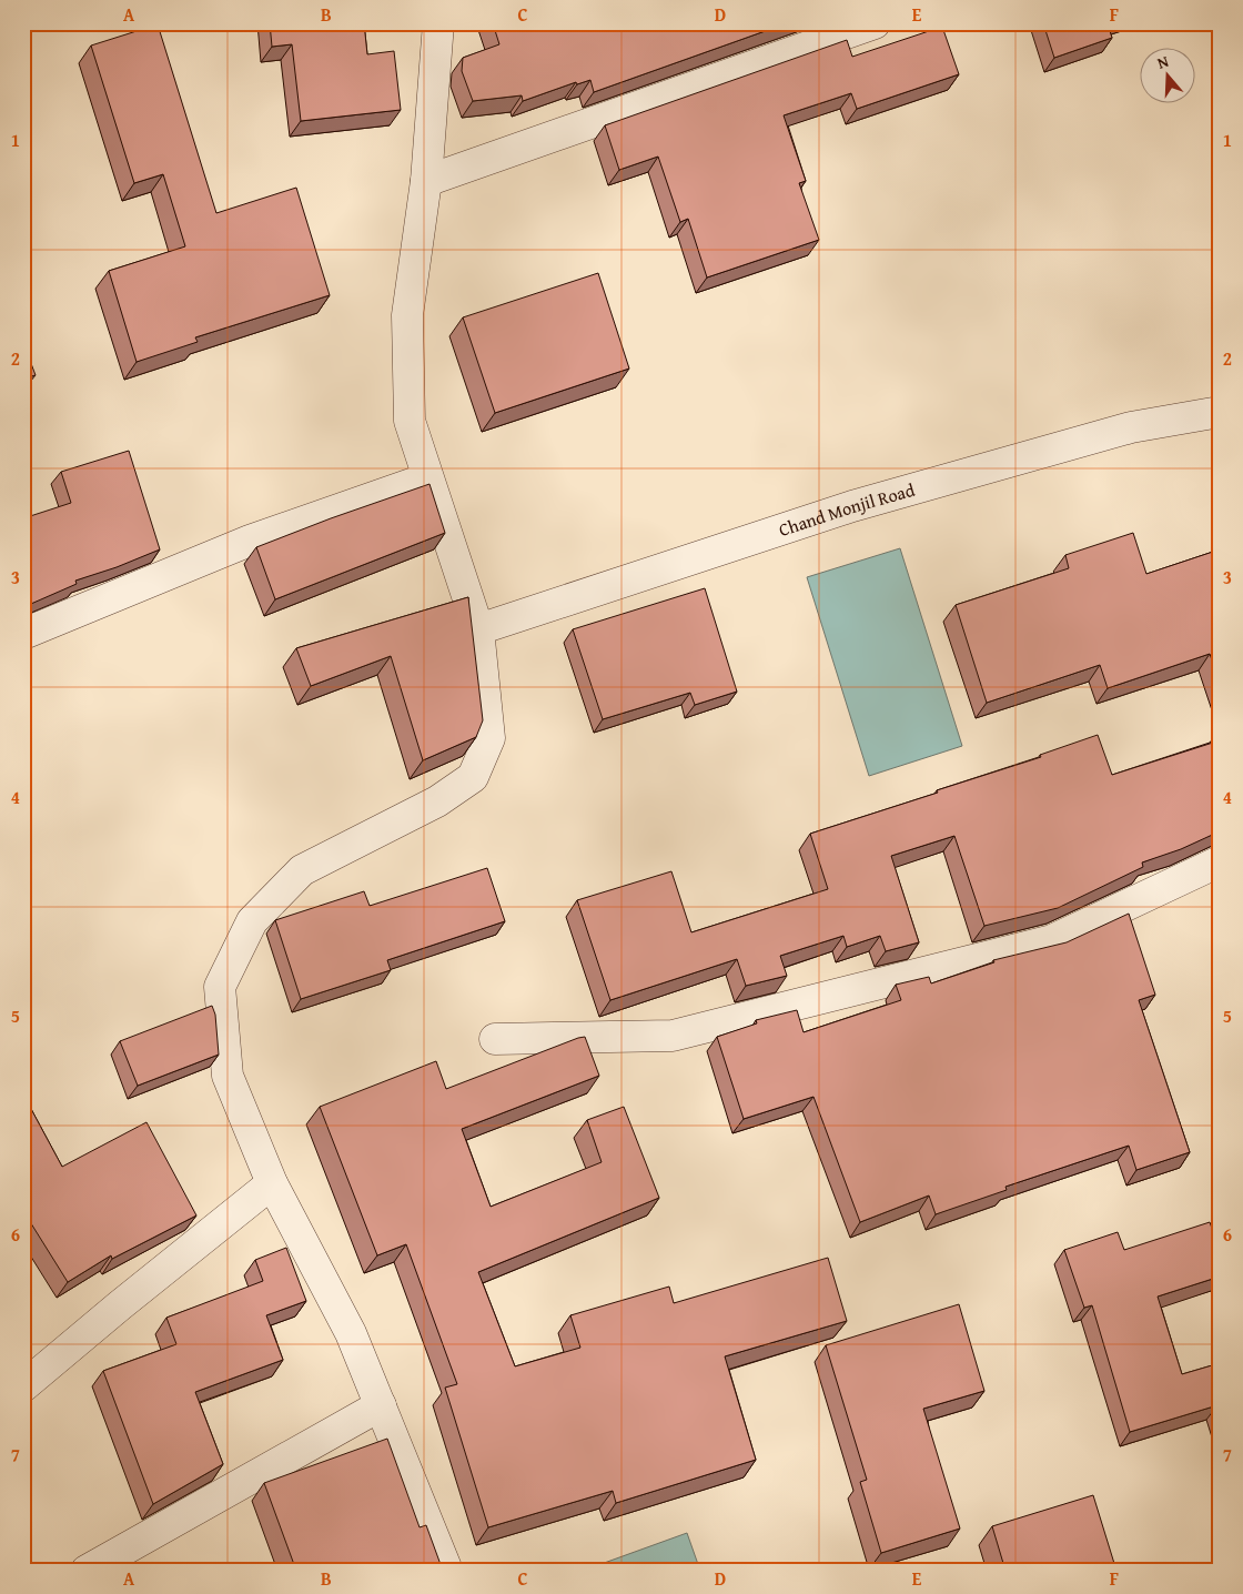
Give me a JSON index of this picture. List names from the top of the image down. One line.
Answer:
{"streets":{"street":["Chand Monjil Road"]},"north":"top","grid":{"columns":["A","B","C","D","E","F"],"rows":["1","2","3","4","5","6","7"]}}
